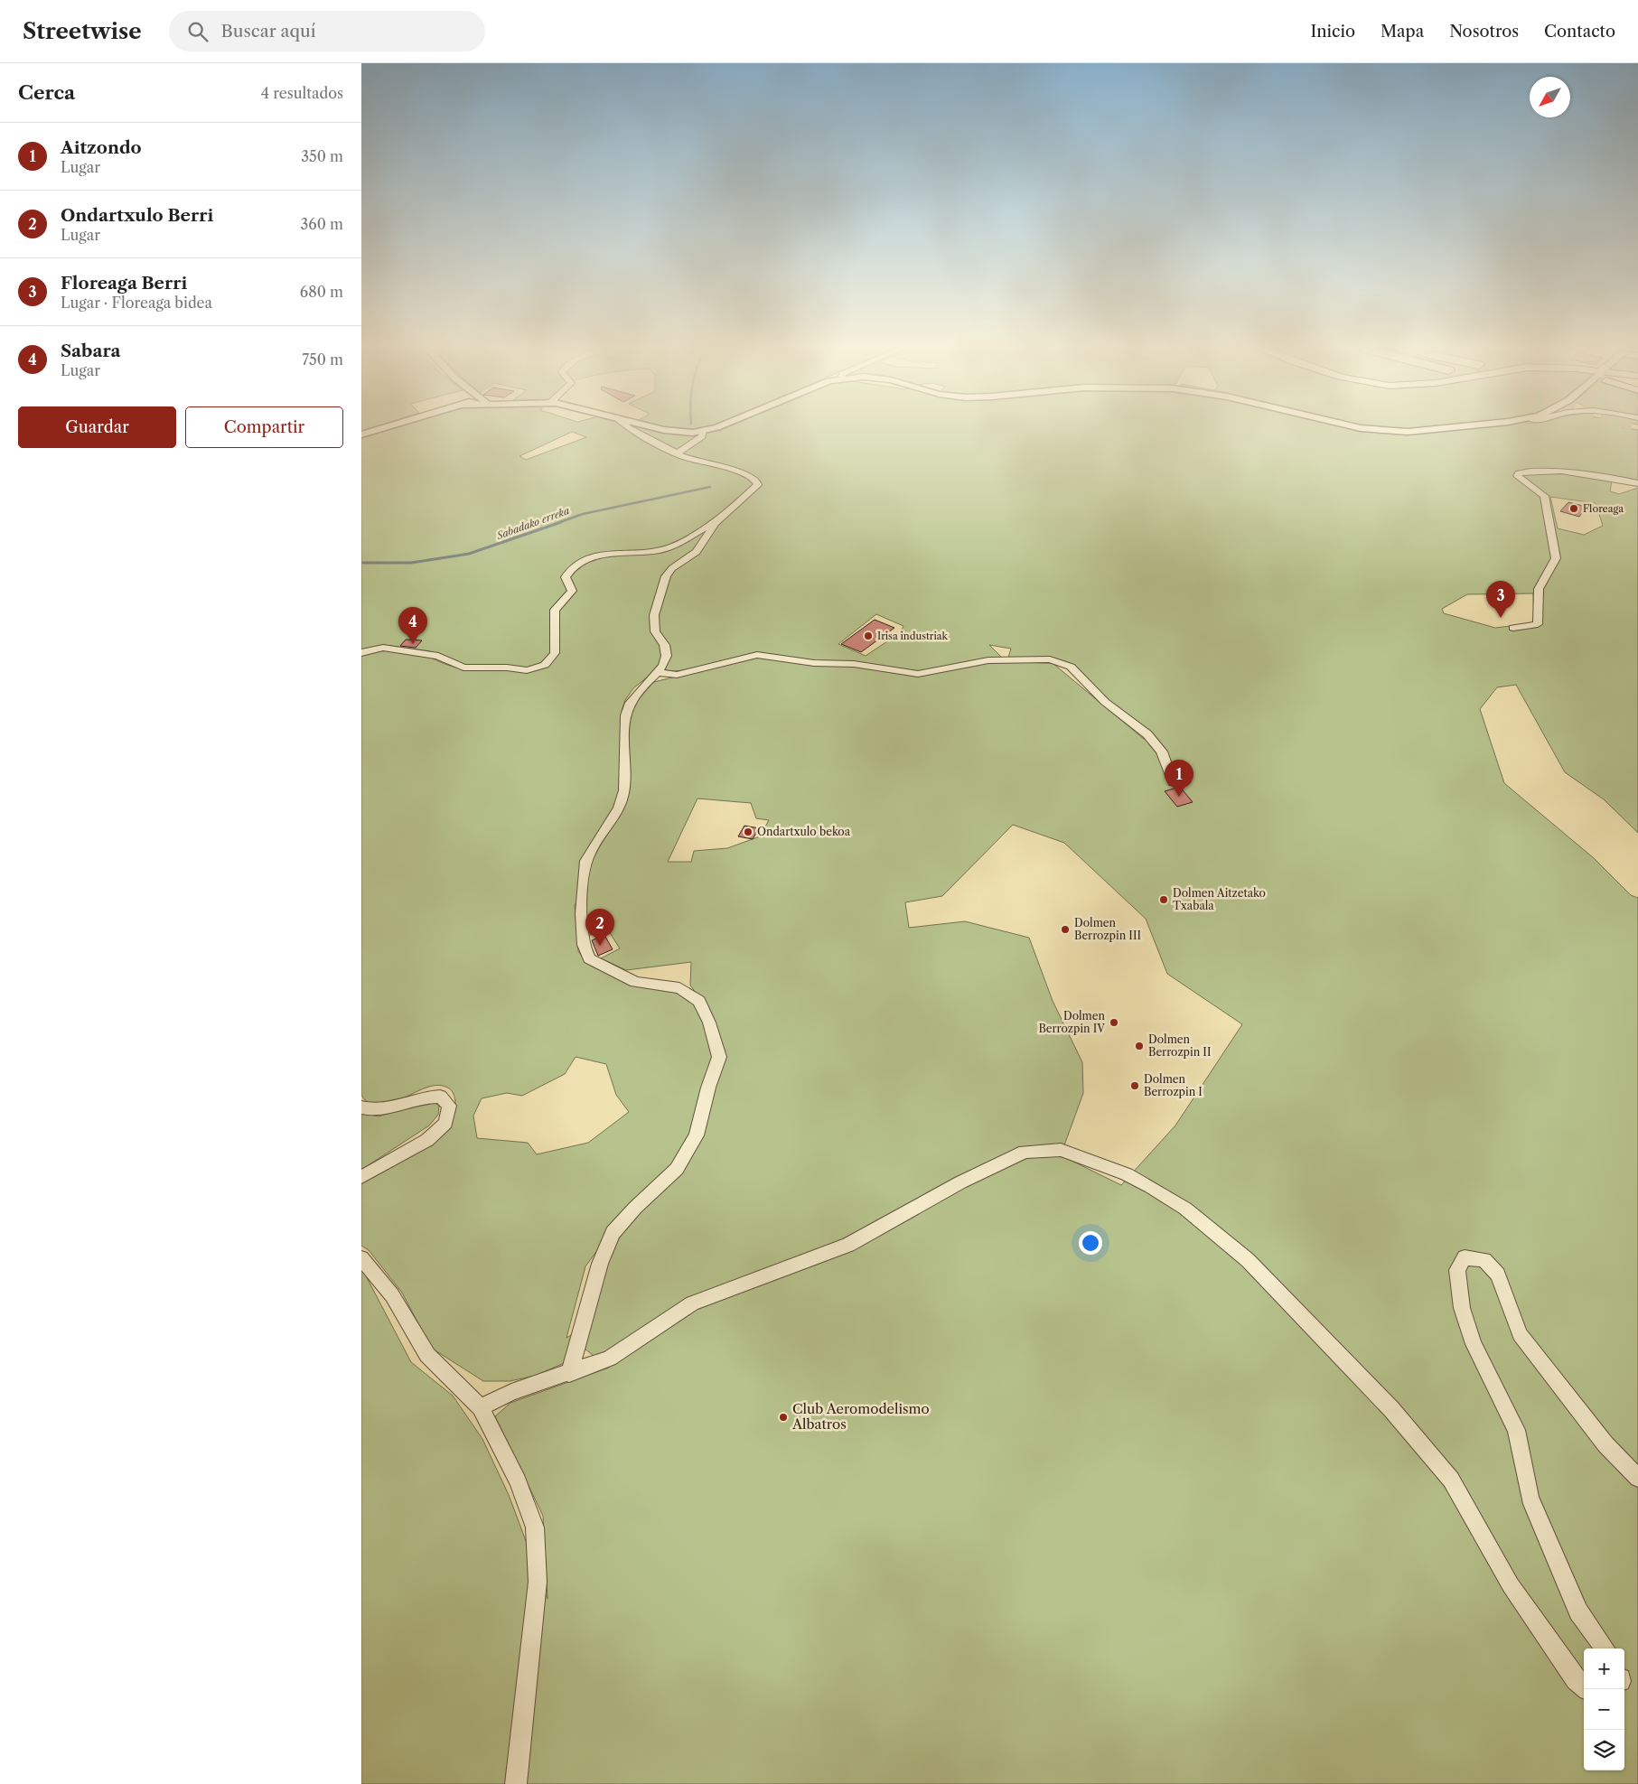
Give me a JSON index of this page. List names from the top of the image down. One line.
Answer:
{"water":["Sabadako erreka"],"places":["Floreaga","Irisa industriak","Ondartxulo bekoa","Dolmen Aitzetako Txabala","Dolmen Berrozpin III","Dolmen Berrozpin IV","Dolmen Berrozpin II","Dolmen Berrozpin I","Club Aeromodelismo Albatros"],"north":"bottom left","page":{"header":"Streetwise","search":"Buscar aquí","nav":["Inicio","Mapa","Nosotros","Contacto"],"heading":["Cerca","4 resultados"],"list":[{"mark":"1","name":"Aitzondo","note":"Lugar","value":"350 m"},{"mark":"2","name":"Ondartxulo Berri","note":"Lugar","value":"360 m"},{"mark":"3","name":"Floreaga Berri","note":"Lugar · Floreaga bidea","value":"680 m"},{"mark":"4","name":"Sabara","note":"Lugar","value":"750 m"}],"buttons":["Guardar","Compartir"],"pins":["3","4","1","2"],"map_buttons":["+","−"]}}
